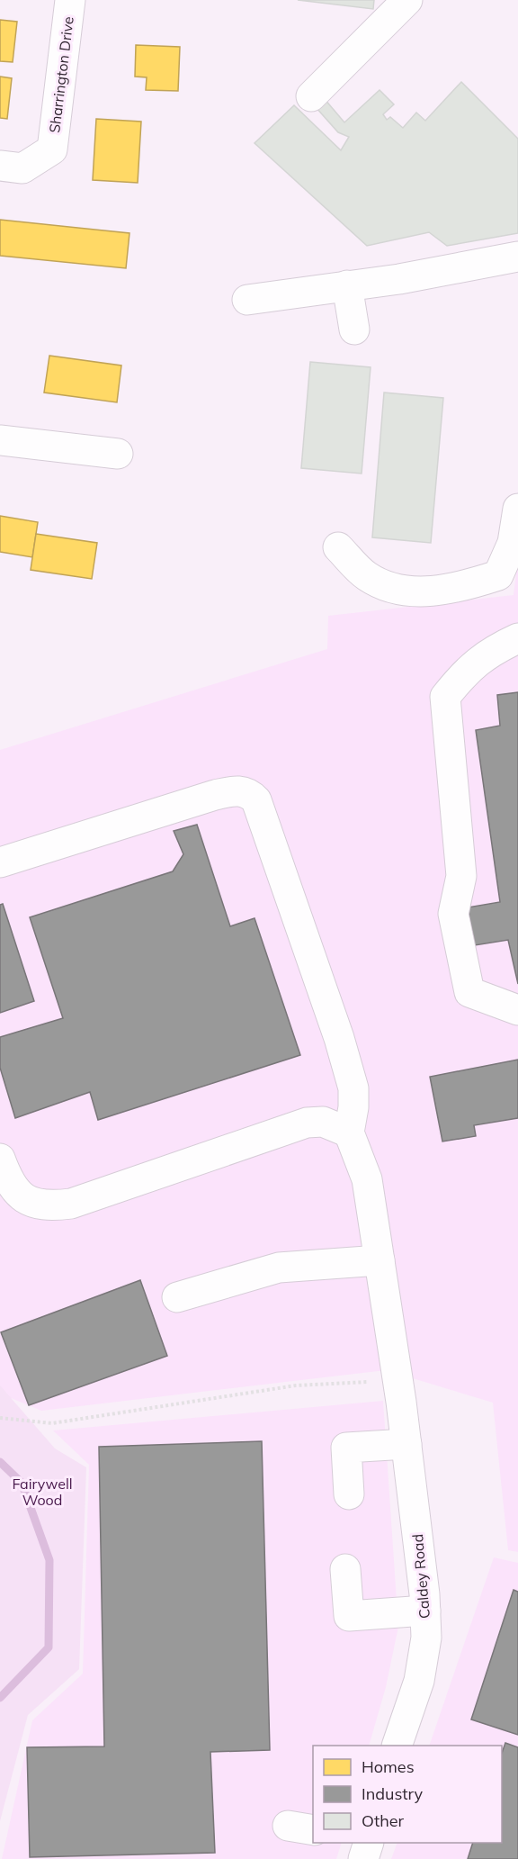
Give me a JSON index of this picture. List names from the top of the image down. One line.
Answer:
{"streets":{"street":["Sharrington Drive","Caldey Road"]},"parks":["Fairywell Wood"],"legend":["Homes","Industry","Other"]}
